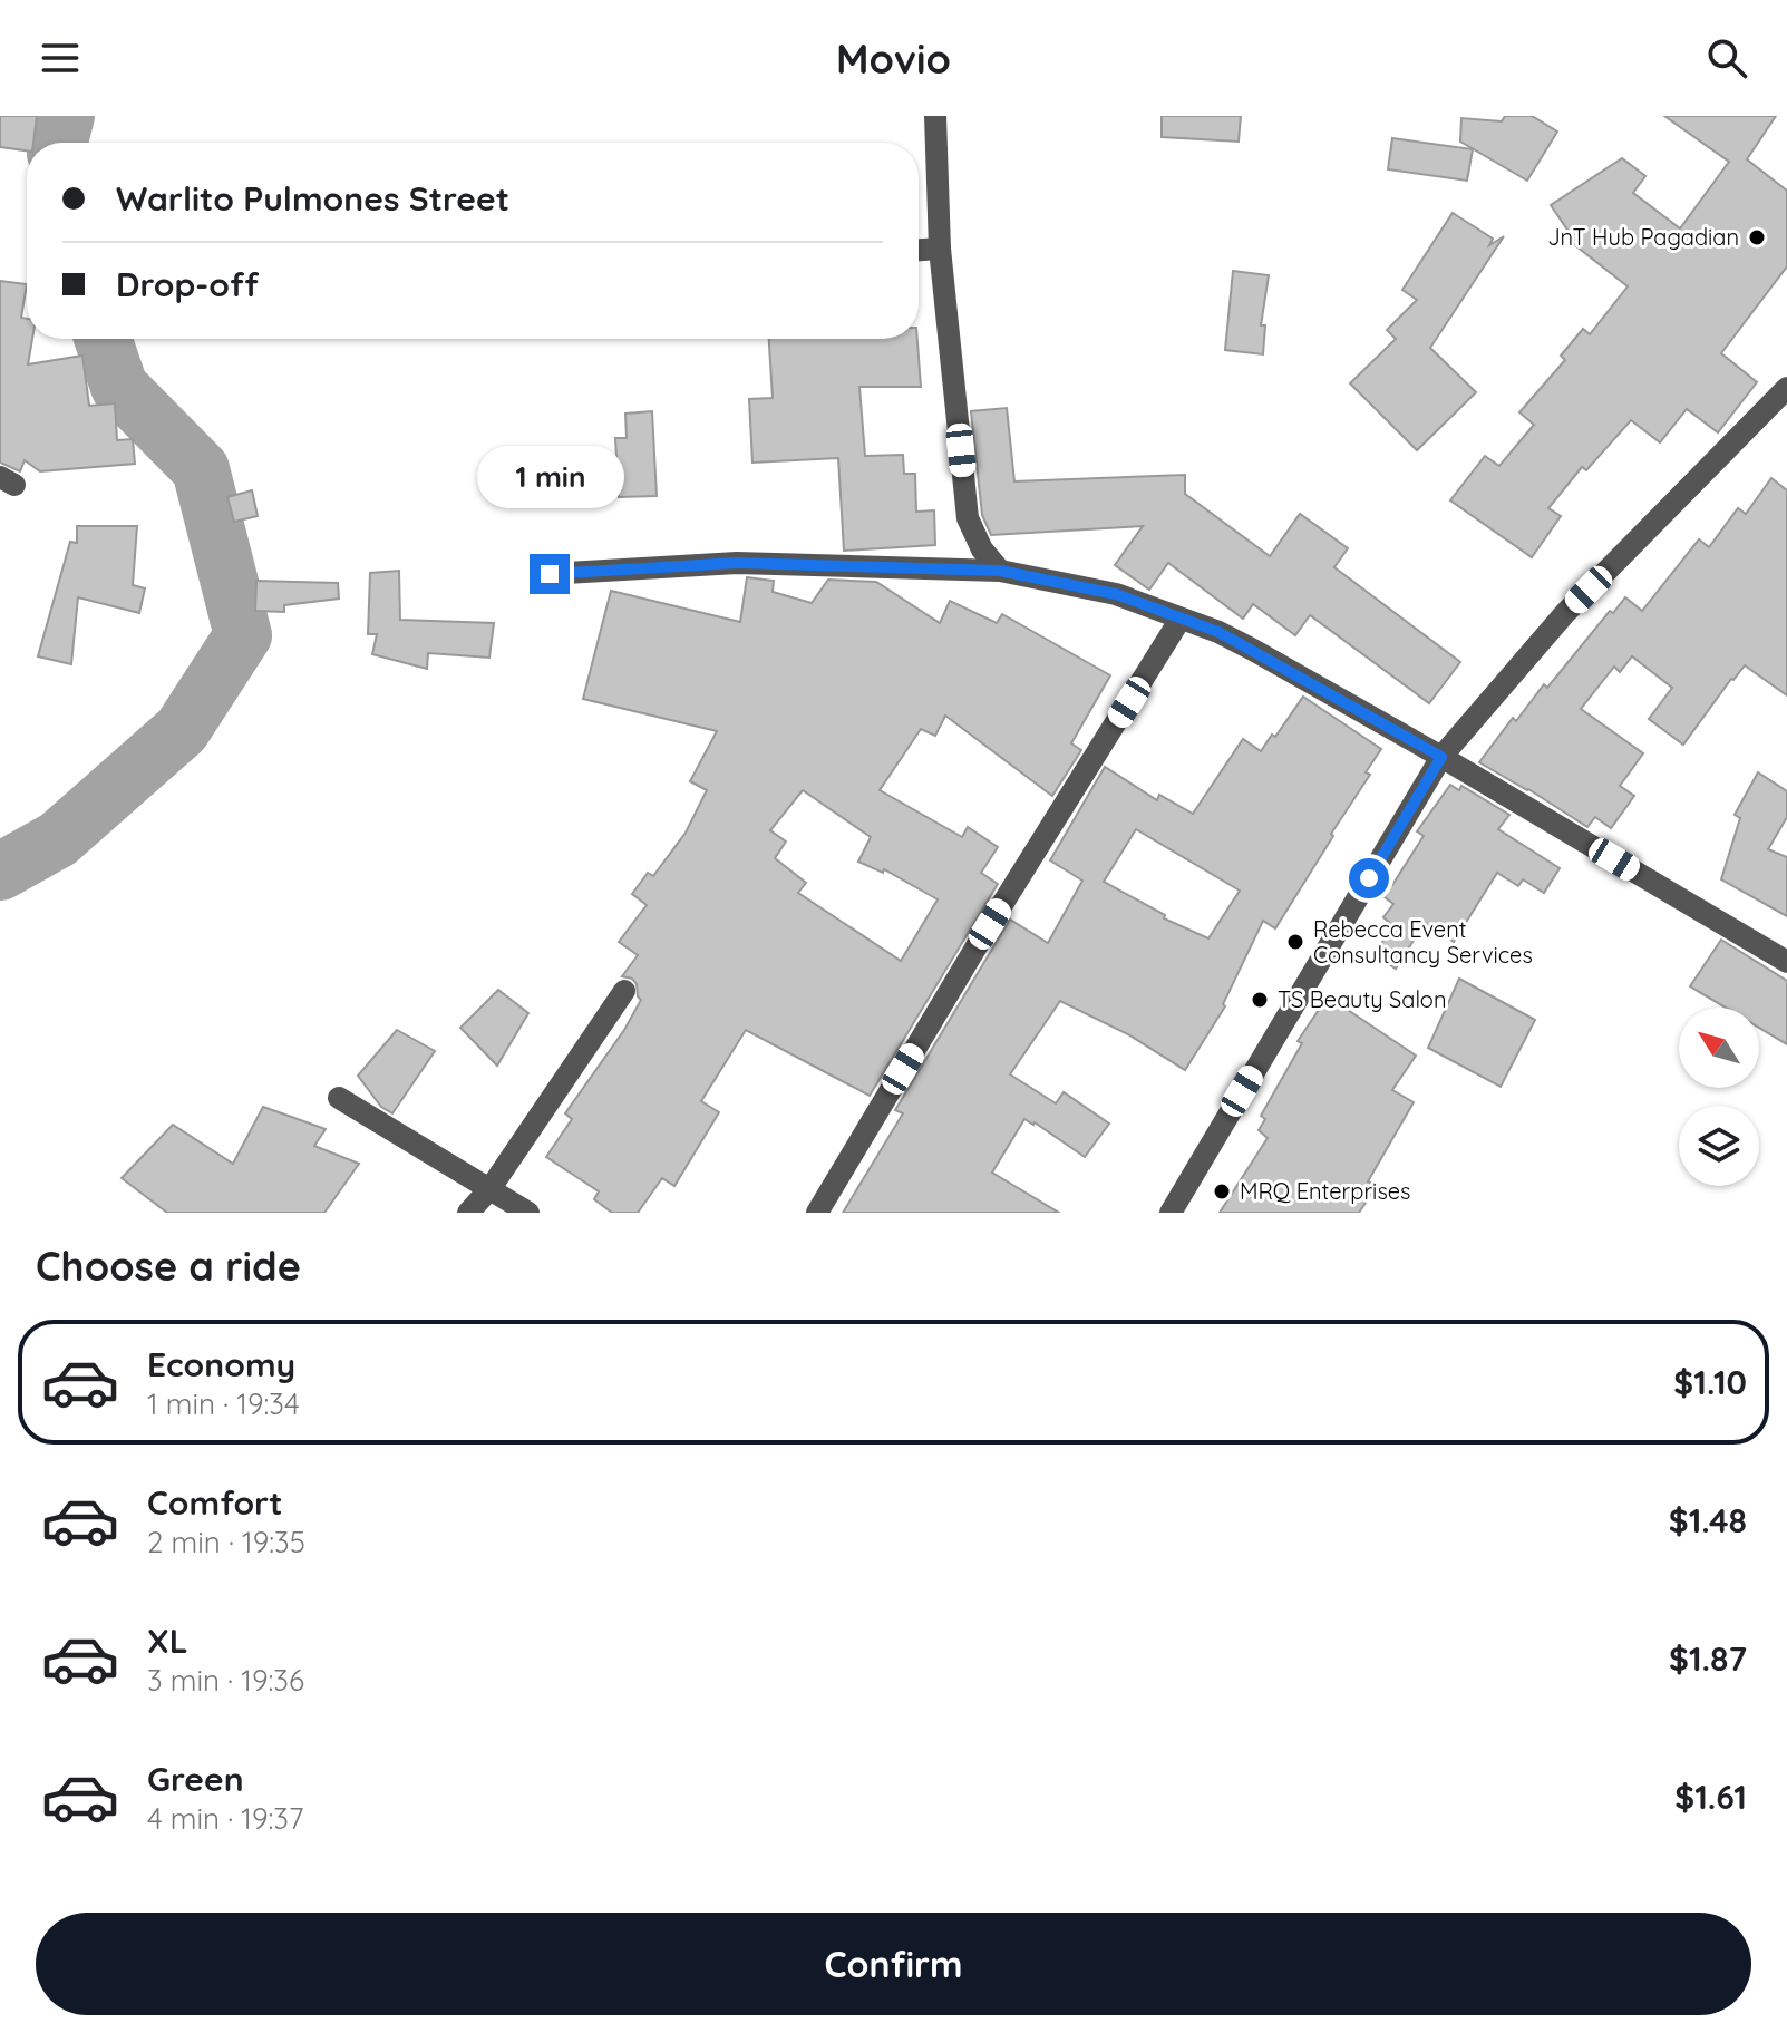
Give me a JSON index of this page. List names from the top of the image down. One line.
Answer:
{"places":["JnT Hub Pagadian","Rebecca Event Consultancy Services","TS Beauty Salon","MRQ Enterprises"],"north":"top left","page":{"header":"Movio","banner":["Warlito Pulmones Street","Drop-off"],"bubble":"1 min","heading":"Choose a ride","list":[{"name":"Economy","note":"1 min · 19:34","value":"$1.10"},{"name":"Comfort","note":"2 min · 19:35","value":"$1.48"},{"name":"XL","note":"3 min · 19:36","value":"$1.87"},{"name":"Green","note":"4 min · 19:37","value":"$1.61"}],"buttons":"Confirm"}}
